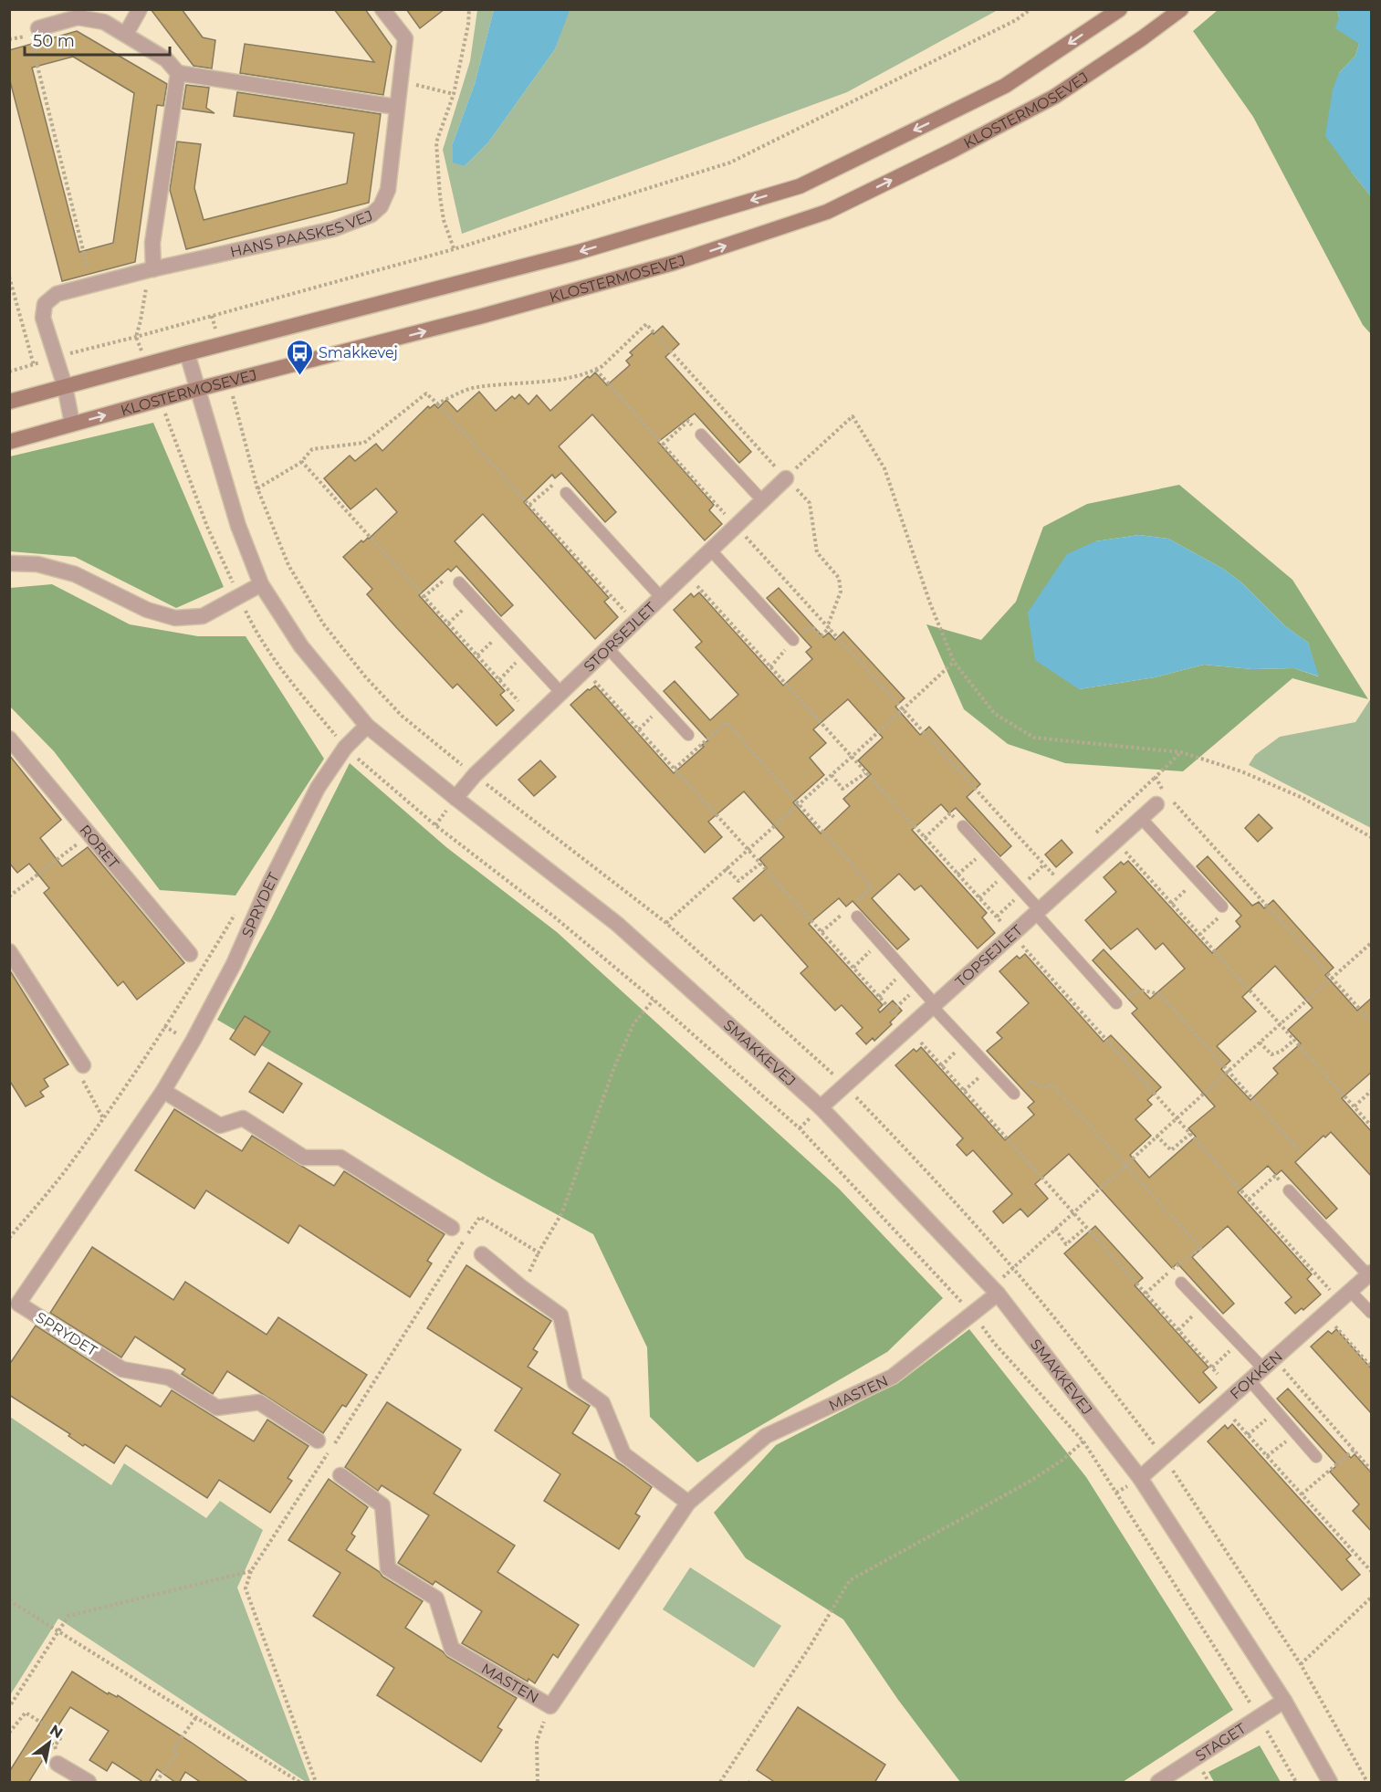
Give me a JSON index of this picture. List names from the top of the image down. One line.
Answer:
{"streets":{"main road":["KLOSTERMOSEVEJ"],"street":["HANS PAASKES VEJ","STORSEJLET","RORET","SPRYDET","TOPSEJLET","SMAKKEVEJ","FOKKEN","MASTEN","STAGET"]},"crossings":[["KLOSTERMOSEVEJ","HANS PAASKES VEJ"],["KLOSTERMOSEVEJ","SMAKKEVEJ"],["STORSEJLET","SMAKKEVEJ"],["SPRYDET","SMAKKEVEJ"],["TOPSEJLET","SMAKKEVEJ"],["SMAKKEVEJ","FOKKEN"],["SMAKKEVEJ","MASTEN"],["SMAKKEVEJ","STAGET"]],"places":{"bus stop":["Smakkevej"]},"scale_bar":"50 m","north":"top right"}
